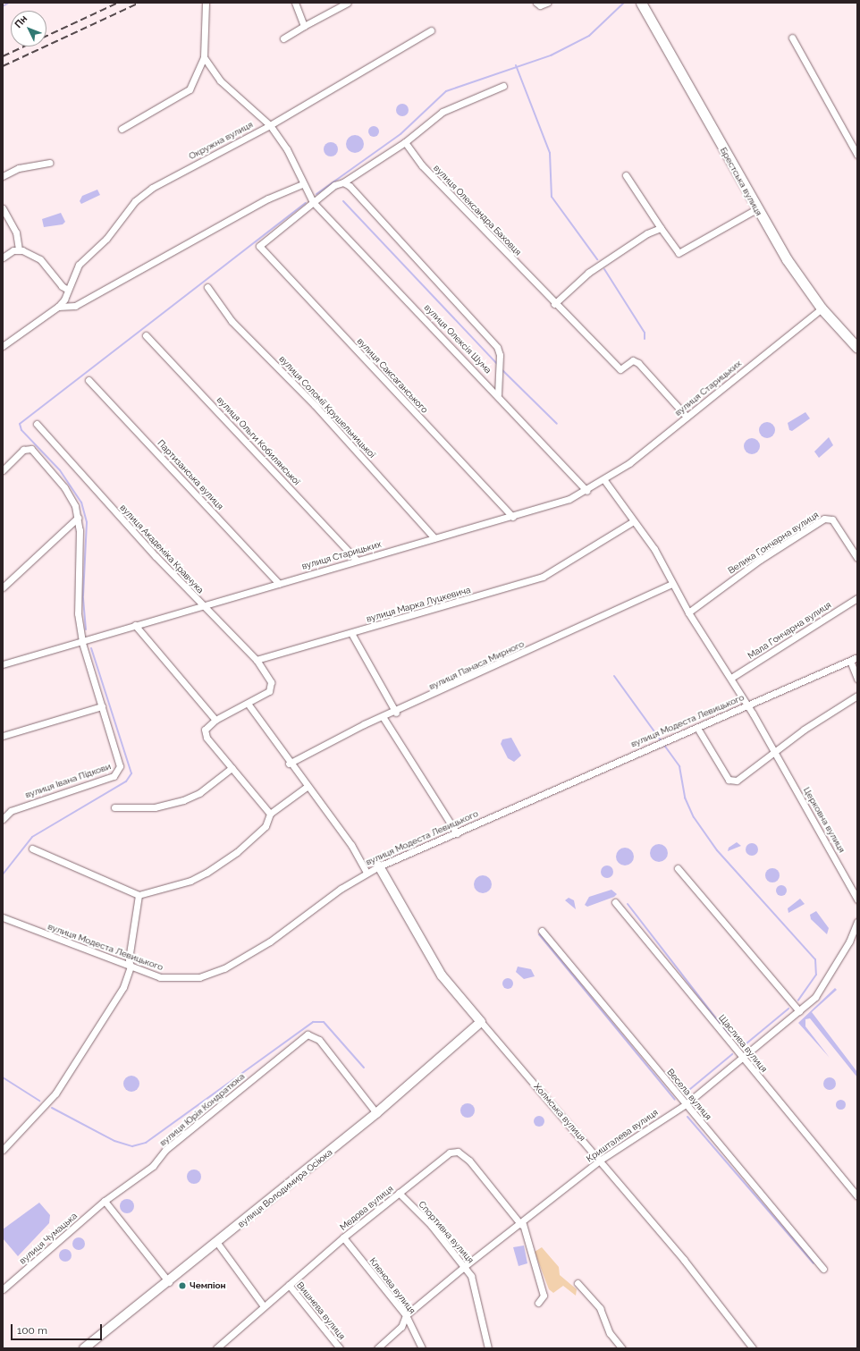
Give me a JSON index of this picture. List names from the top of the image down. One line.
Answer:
{"streets":{"main road":["Брестська вулиця"],"street":["Окружна вулиця","вулиця Олександра Баховця","вулиця Олексія Шума","вулиця Саксаганського","вулиця Старицьких","вулиця Соломії Крушельницької","вулиця Ольги Кобилянської","Партизанська вулиця","Велика Гончарна вулиця","вулиця Академіка Кравчука","вулиця Марка Луцкевича","Мала Гончарна вулиця","вулиця Панаса Мирного","вулиця Модеста Левицького","вулиця Івана Підкови","Церковна вулиця","Щаслива вулиця","Весела вулиця","вулиця Юрія Кондратюка","Холмська вулиця","Кришталева вулиця","вулиця Володимира Осіюка","Медова вулиця","Спортивна вулиця","вулиця Чумацька","Кленова вулиця","Вишнева вулиця"]},"crossings":[["Окружна вулиця","вулиця Олексія Шума"],["Брестська вулиця","вулиця Старицьких"],["вулиця Олександра Баховця","вулиця Старицьких"],["вулиця Олексія Шума","вулиця Саксаганського"],["вулиця Олексія Шума","вулиця Старицьких"],["вулиця Саксаганського","вулиця Старицьких"],["вулиця Старицьких","вулиця Соломії Крушельницької"],["вулиця Старицьких","вулиця Ольги Кобилянської"],["вулиця Старицьких","Партизанська вулиця"],["вулиця Старицьких","вулиця Академіка Кравчука"],["вулиця Старицьких","вулиця Івана Підкови"],["Велика Гончарна вулиця","Церковна вулиця"],["вулиця Академіка Кравчука","вулиця Марка Луцкевича"],["вулиця Марка Луцкевича","Церковна вулиця"],["Мала Гончарна вулиця","Церковна вулиця"],["вулиця Панаса Мирного","Церковна вулиця"],["вулиця Модеста Левицького","Церковна вулиця"],["вулиця Модеста Левицького","Холмська вулиця"],["Щаслива вулиця","Кришталева вулиця"],["Весела вулиця","Кришталева вулиця"],["вулиця Юрія Кондратюка","вулиця Володимира Осіюка"],["вулиця Юрія Кондратюка","вулиця Чумацька"],["Холмська вулиця","Кришталева вулиця"],["Холмська вулиця","вулиця Володимира Осіюка"],["Кришталева вулиця","Медова вулиця"],["Кришталева вулиця","Спортивна вулиця"],["Кришталева вулиця","Кленова вулиця"],["Медова вулиця","Спортивна вулиця"],["Медова вулиця","Кленова вулиця"],["Медова вулиця","Вишнева вулиця"]],"places":["Чемпіон"],"scale_bar":"100 m","north":"top left"}
